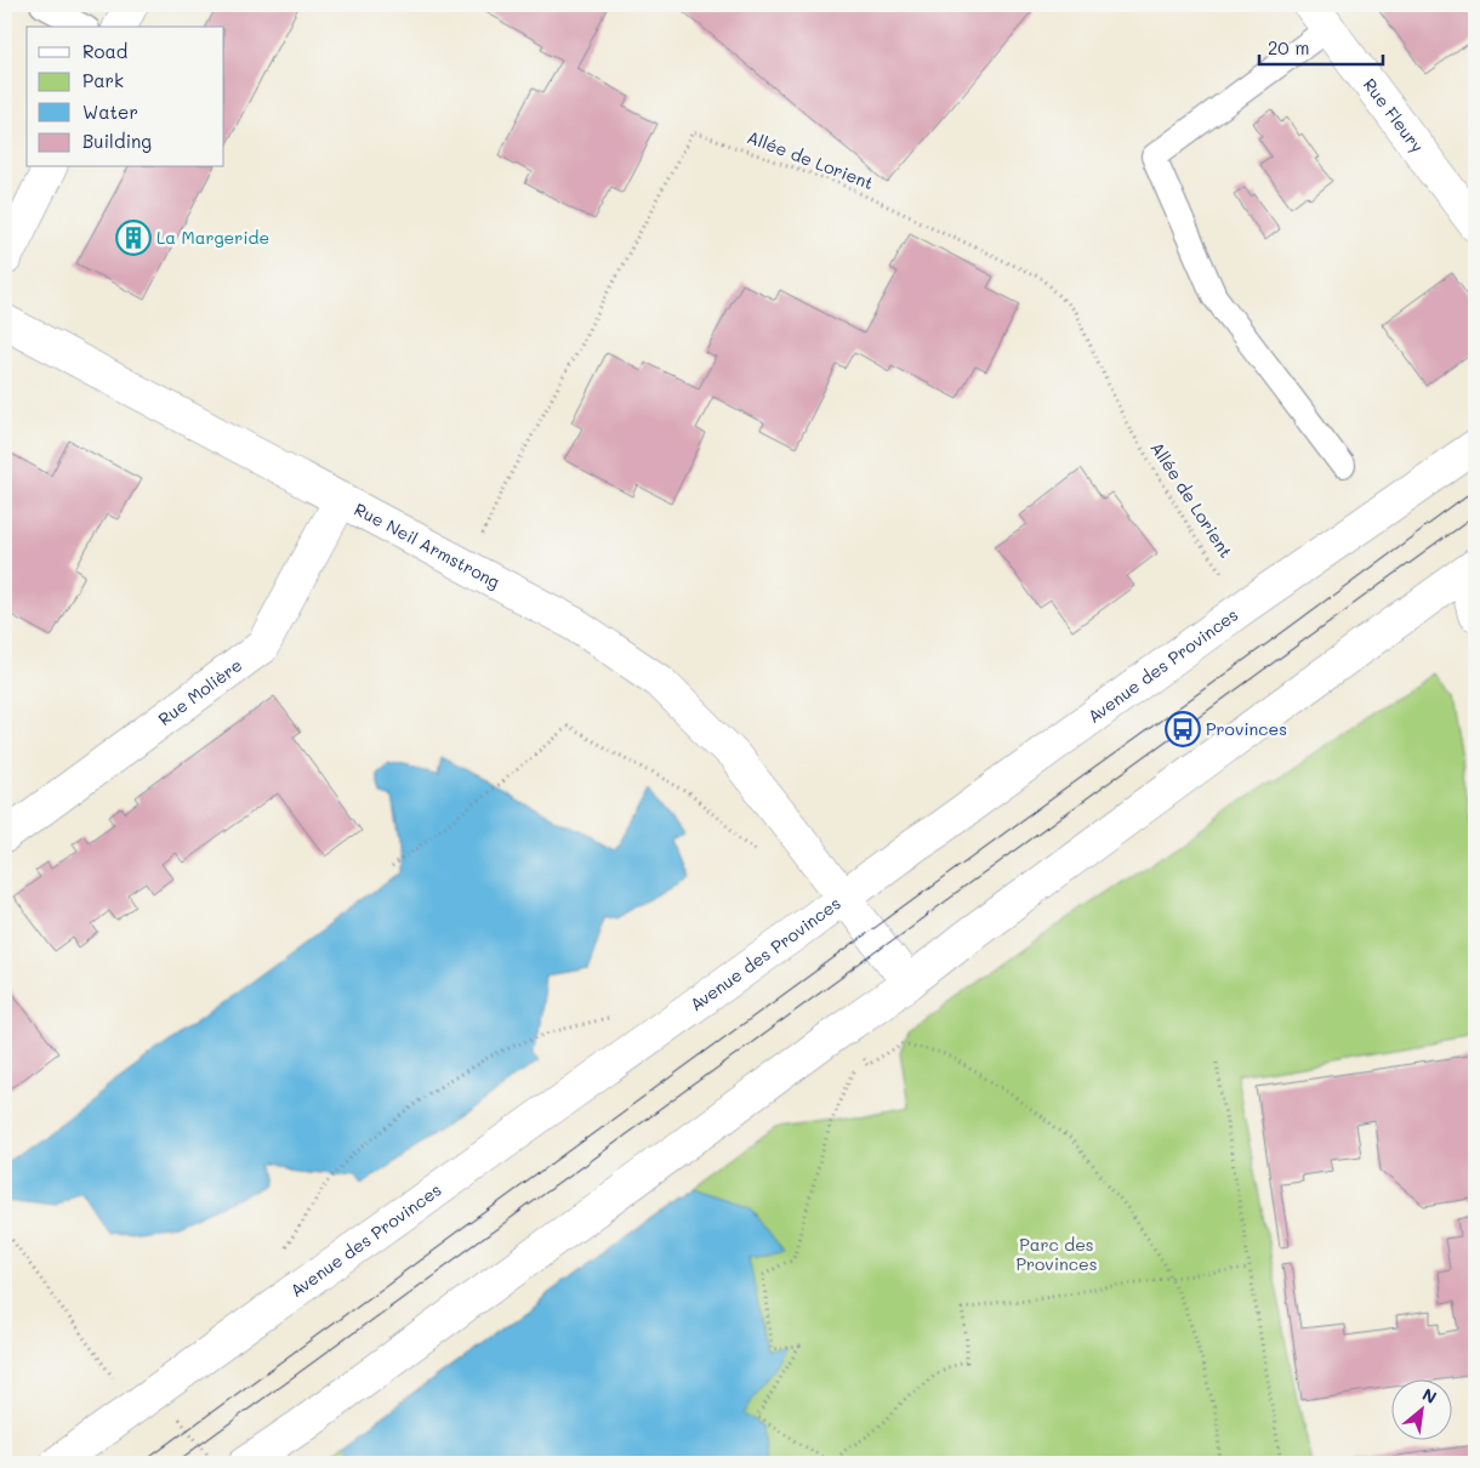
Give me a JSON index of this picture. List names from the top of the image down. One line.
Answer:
{"streets":{"street":["Rue Fleury","Rue Neil Armstrong","Avenue des Provinces","Rue Molière"],"path":["Allée de Lorient"]},"crossings":[["Allée de Lorient","Rue Neil Armstrong"],["Allée de Lorient","Avenue des Provinces"],["Rue Neil Armstrong","Avenue des Provinces"],["Rue Neil Armstrong","Rue Molière"]],"parks":["Parc des Provinces"],"places":{"building":["La Margeride"],"bus stop":["Provinces"]},"legend":["Road","Park","Water","Building"],"scale_bar":"20 m","north":"top right"}
